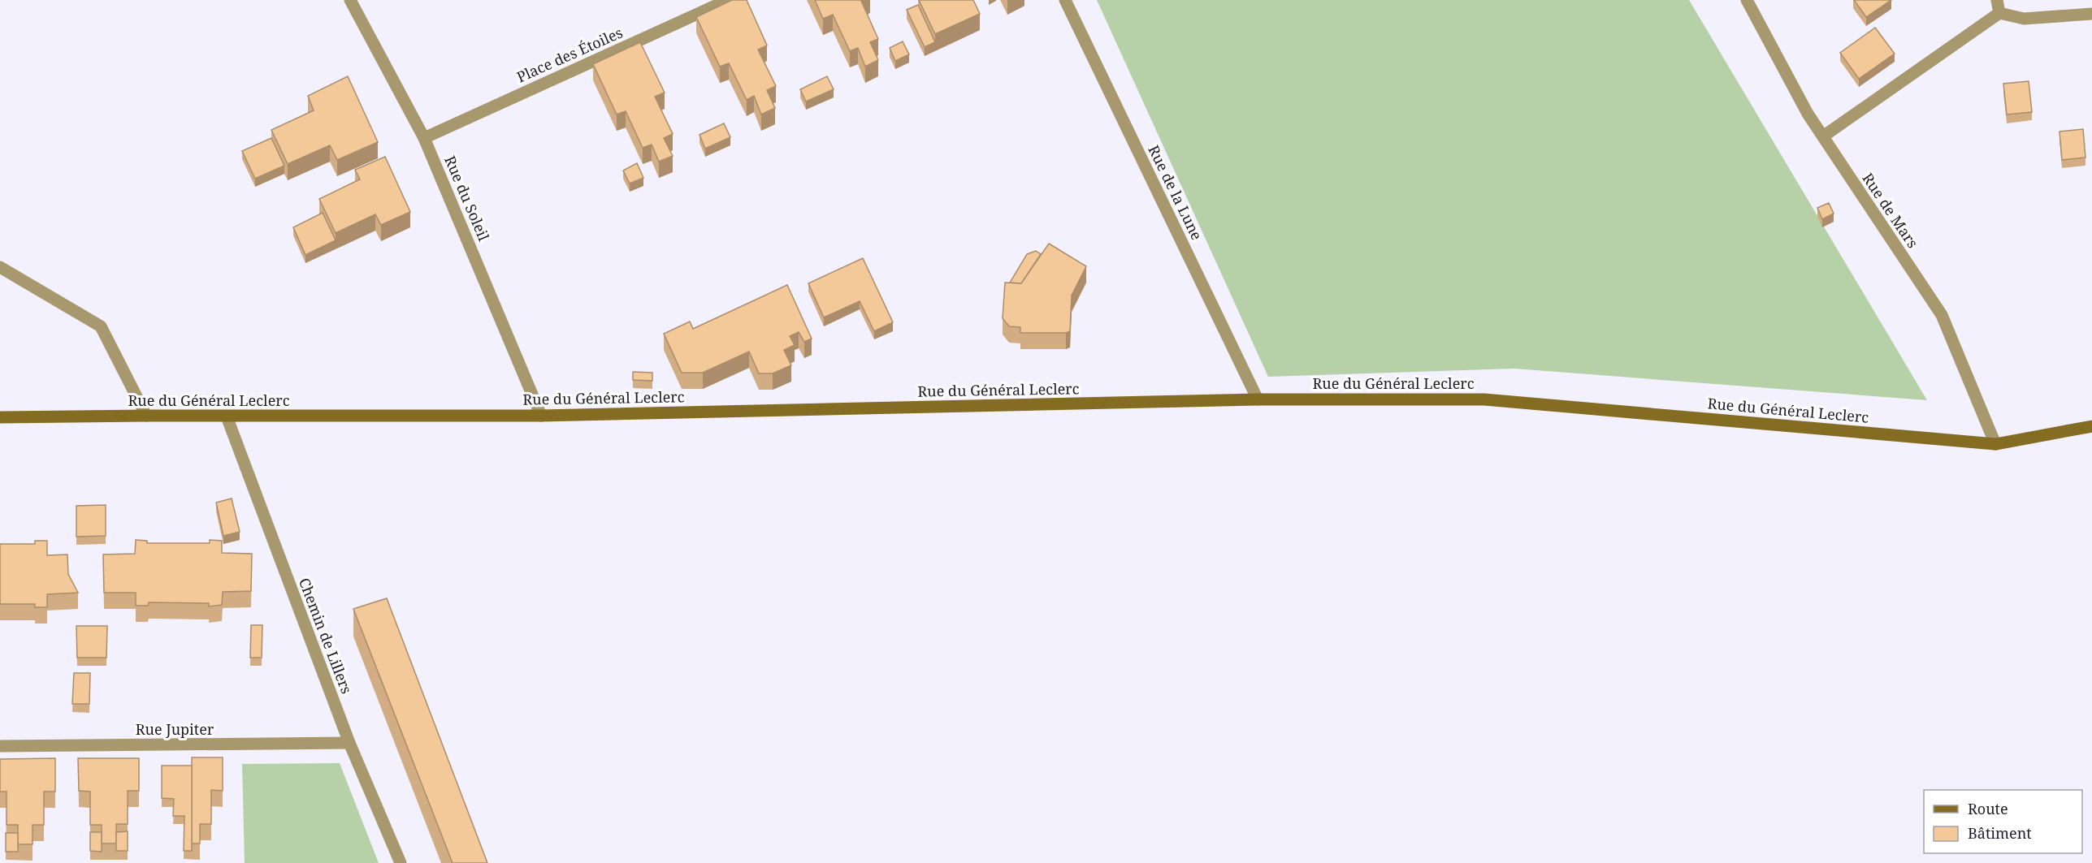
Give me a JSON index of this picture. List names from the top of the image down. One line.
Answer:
{"streets":{"street":["Place des Étoiles","Rue de la Lune","Rue du Soleil","Rue de Mars","Rue du Général Leclerc","Chemin de Lillers","Rue Jupiter"]},"crossings":[["Place des Étoiles","Rue du Soleil"],["Rue de la Lune","Rue du Général Leclerc"],["Rue du Soleil","Rue du Général Leclerc"],["Rue de Mars","Rue du Général Leclerc"],["Rue du Général Leclerc","Chemin de Lillers"],["Chemin de Lillers","Rue Jupiter"]],"legend":["Route","Bâtiment"]}
